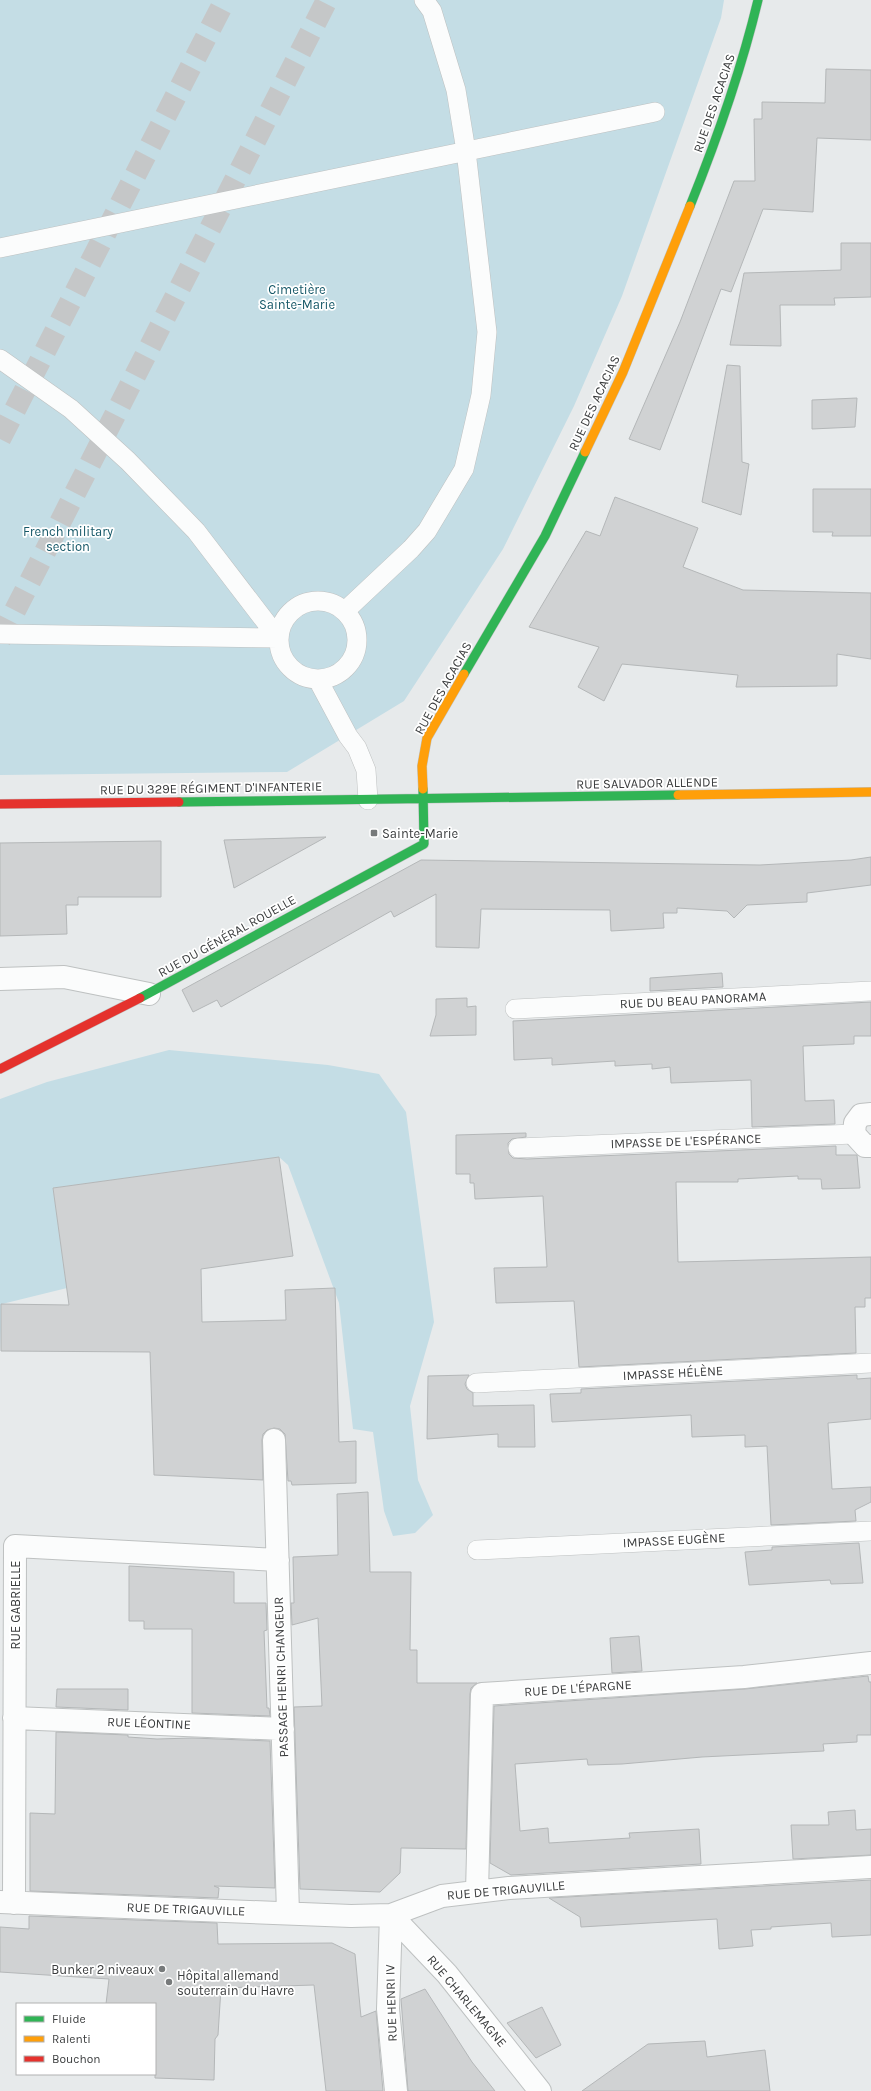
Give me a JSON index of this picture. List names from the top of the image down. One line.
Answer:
{"streets":{"street":["RUE DES ACACIAS","RUE SALVADOR ALLENDE","RUE DU 329E RÉGIMENT D'INFANTERIE","RUE DU GÉNÉRAL ROUELLE","RUE GABRIELLE","PASSAGE HENRI CHANGEUR","RUE DE L'ÉPARGNE","RUE LÉONTINE","RUE DE TRIGAUVILLE","RUE CHARLEMAGNE","RUE HENRI IV"],"lane":["RUE DU BEAU PANORAMA","IMPASSE DE L'ESPÉRANCE","IMPASSE HÉLÈNE","IMPASSE EUGÈNE"]},"crossings":[["RUE DES ACACIAS","RUE SALVADOR ALLENDE"],["RUE DES ACACIAS","RUE DU 329E RÉGIMENT D'INFANTERIE"],["RUE DES ACACIAS","RUE DU GÉNÉRAL ROUELLE"],["RUE SALVADOR ALLENDE","RUE DU 329E RÉGIMENT D'INFANTERIE"],["RUE SALVADOR ALLENDE","RUE DU GÉNÉRAL ROUELLE"],["RUE DU 329E RÉGIMENT D'INFANTERIE","RUE DU GÉNÉRAL ROUELLE"],["RUE GABRIELLE","PASSAGE HENRI CHANGEUR"],["RUE GABRIELLE","RUE LÉONTINE"],["RUE GABRIELLE","RUE DE TRIGAUVILLE"],["PASSAGE HENRI CHANGEUR","RUE LÉONTINE"],["PASSAGE HENRI CHANGEUR","RUE DE TRIGAUVILLE"],["RUE DE L'ÉPARGNE","RUE DE TRIGAUVILLE"],["RUE DE TRIGAUVILLE","RUE CHARLEMAGNE"],["RUE DE TRIGAUVILLE","RUE HENRI IV"],["RUE CHARLEMAGNE","RUE HENRI IV"]],"parks":["Cimetière Sainte-Marie","French military section"],"places":{"transit":["Sainte-Marie"],"other":["Bunker 2 niveaux","Hôpital allemand souterrain du Havre"]},"legend":["Fluide","Ralenti","Bouchon"]}
